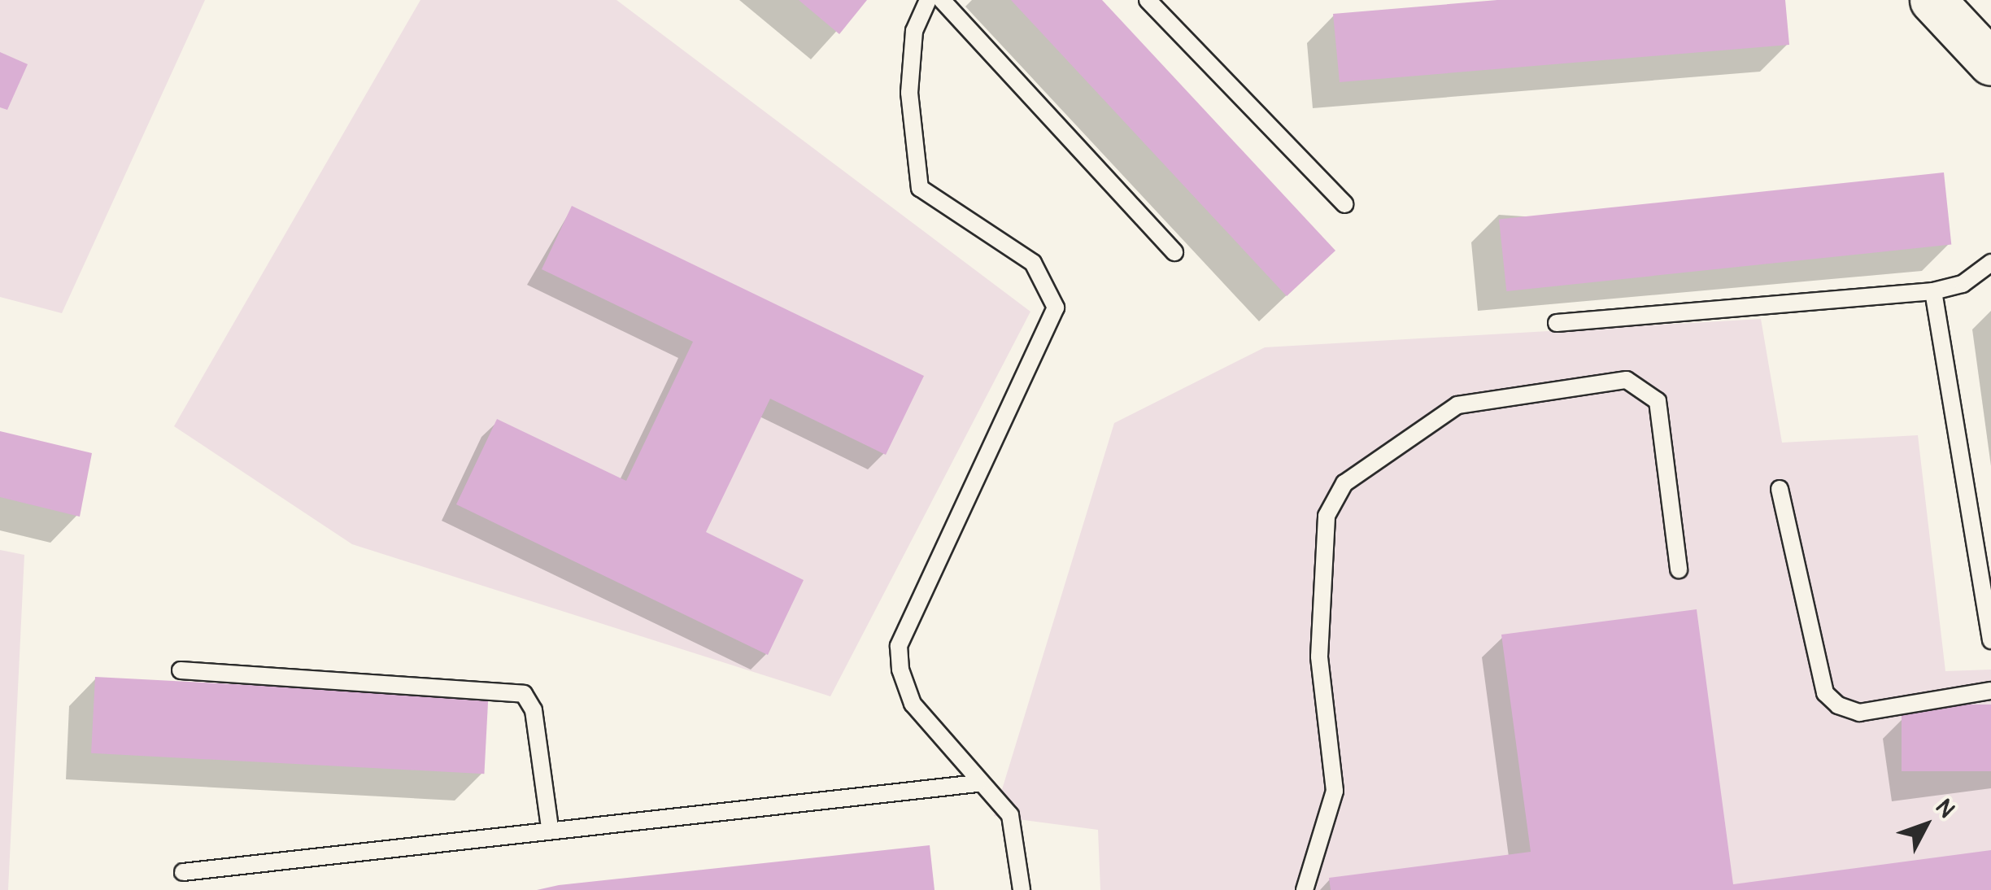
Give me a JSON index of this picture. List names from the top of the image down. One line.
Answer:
{"north":"top right"}
